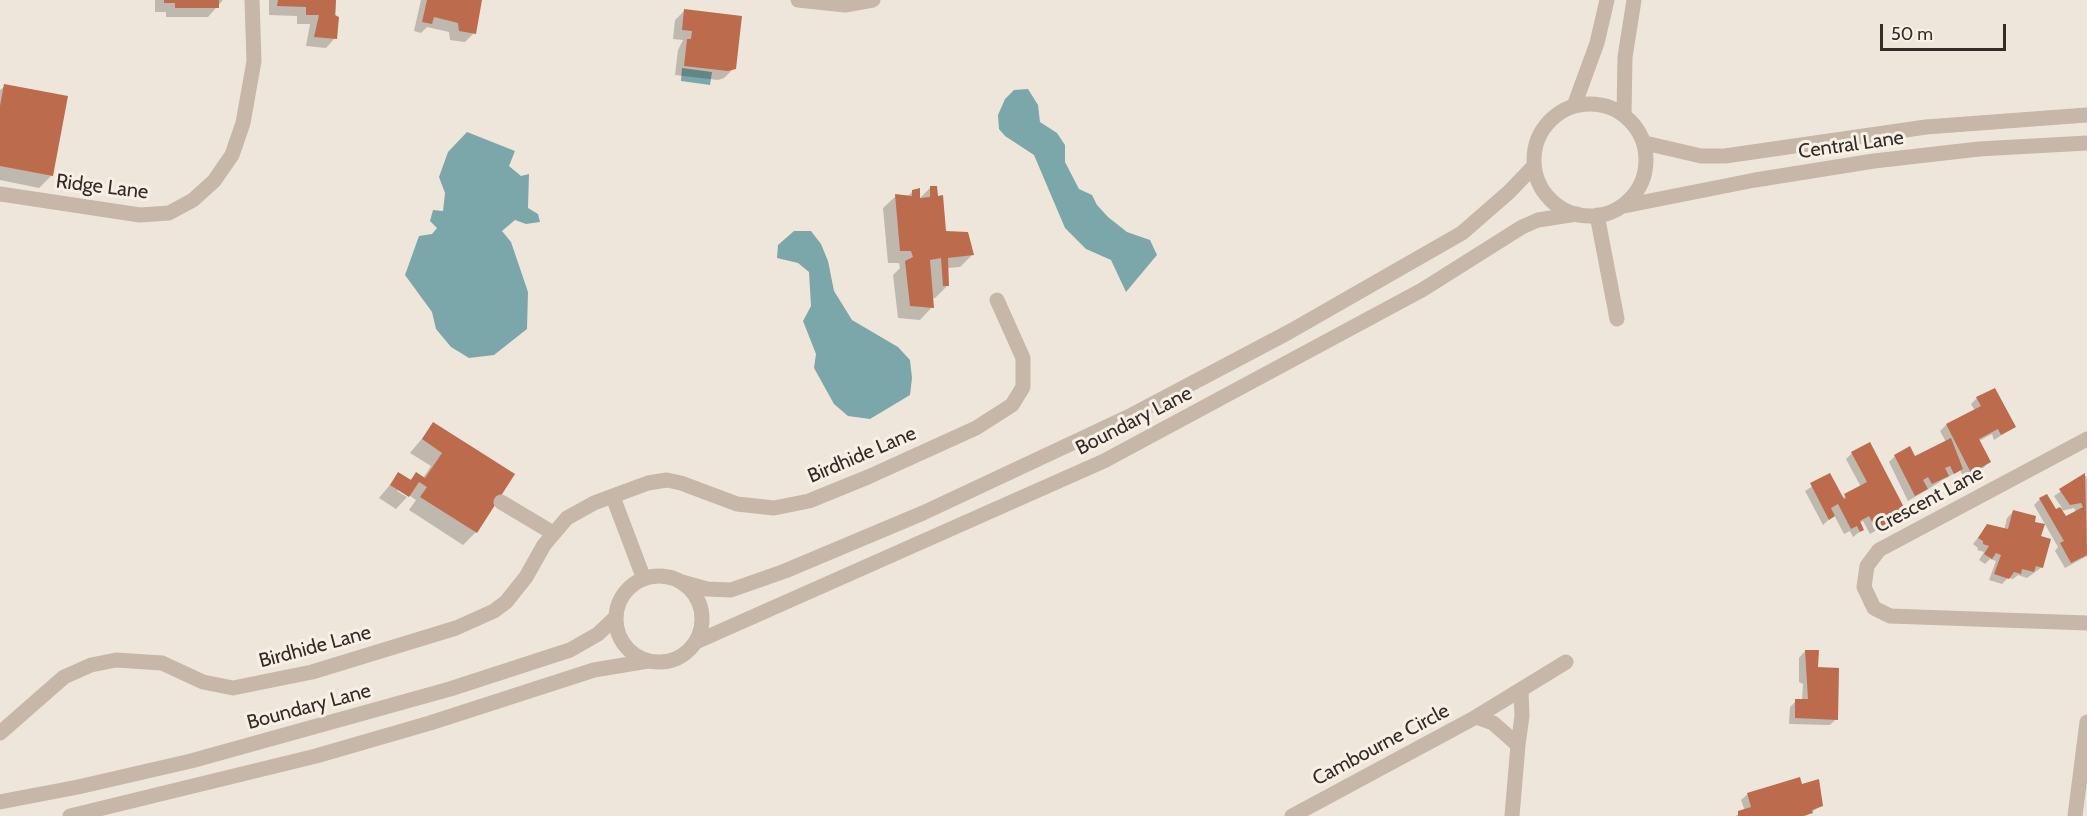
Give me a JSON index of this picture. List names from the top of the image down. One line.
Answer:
{"streets":{"street":["Central Lane","Ridge Lane","Boundary Lane","Birdhide Lane","Crescent Lane","Cambourne Circle"]},"crossings":[["Central Lane","Boundary Lane"]],"scale_bar":"50 m"}
